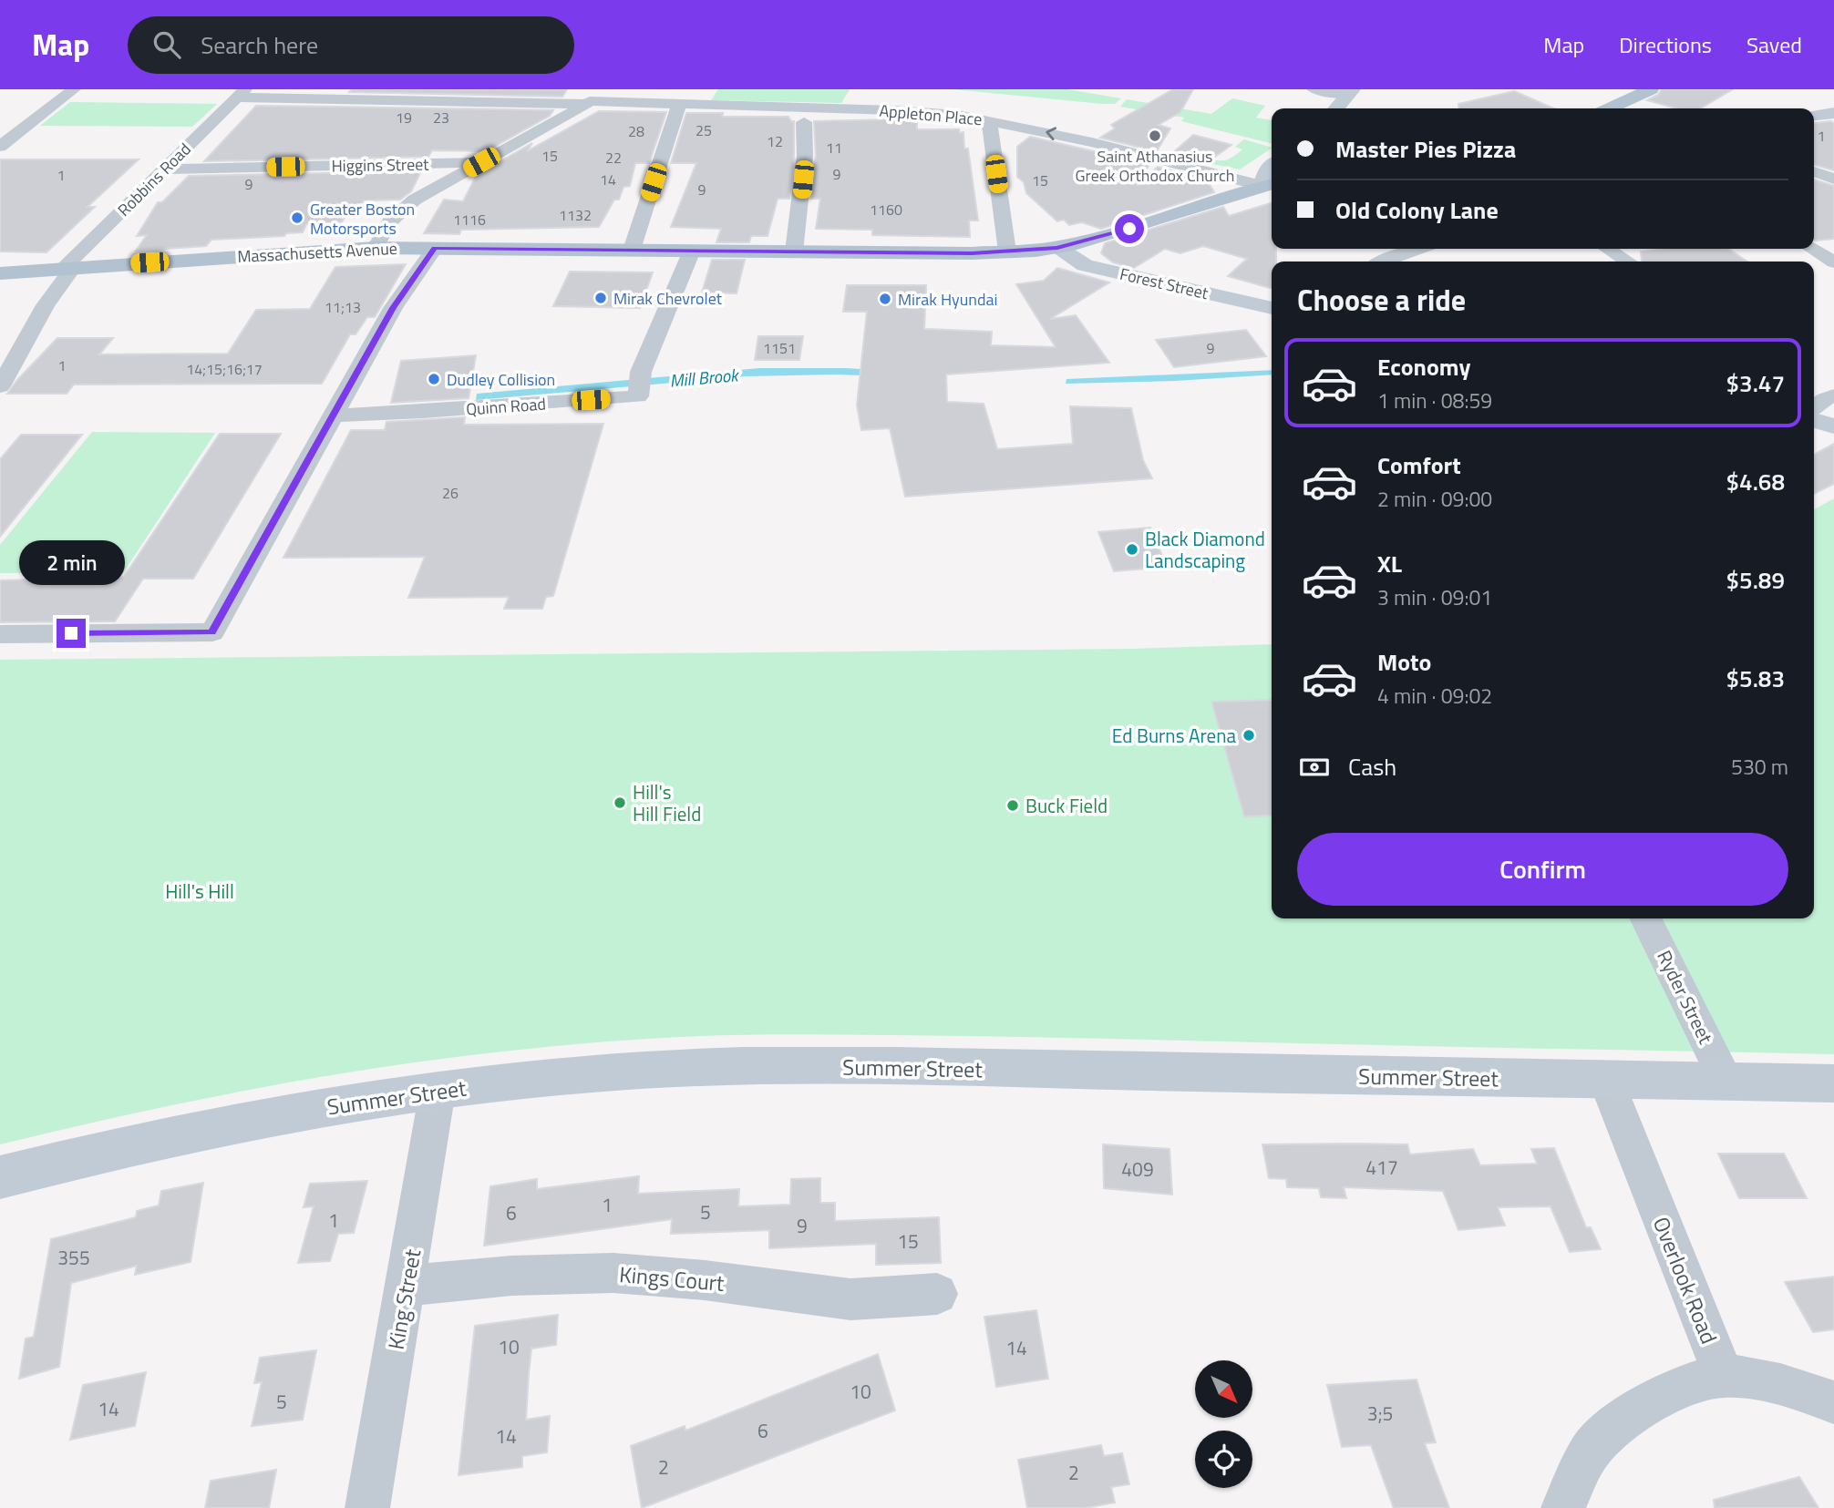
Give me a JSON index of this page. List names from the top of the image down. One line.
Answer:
{"streets":{"main road":["Massachusetts Avenue","Forest Street","Summer Street"],"street":["Appleton Place","Higgins Street","Robbins Road","Quinn Road","Ryder Street","Kings Court","Overlook Road","King Street"]},"crossings":[["Appleton Place","Robbins Road"],["Appleton Place","Massachusetts Avenue"],["Higgins Street","Robbins Road"],["Robbins Road","Massachusetts Avenue"],["Massachusetts Avenue","Forest Street"],["Massachusetts Avenue","Quinn Road"],["Ryder Street","Summer Street"],["Summer Street","Overlook Road"],["Summer Street","King Street"],["Kings Court","King Street"]],"water":["Mill Brook"],"parks":["Hill's Hill"],"places":["Saint Athanasius Greek Orthodox Church","Greater Boston Motorsports","Mirak Chevrolet","Mirak Hyundai","Dudley Collision","Black Diamond Landscaping","Ed Burns Arena","Hill's Hill Field","Buck Field"],"house_numbers":["19","23","25","28","1","12","11","15","22","9","1","14","15","9","9","1160","1132","1116","11;13","1151","9","1","14;15;16;17","26","417","409","1","5","6","1","9","15","355","10","14","10","5","14","3;5","6","14","2","2"],"north":"bottom right","page":{"header":"Map","search":"Search here","nav":["Map","Directions","Saved"],"banner":["Master Pies Pizza","Old Colony Lane"],"heading":"Choose a ride","list":[{"name":"Economy","note":"1 min · 08:59","value":"$3.47"},{"name":"Comfort","note":"2 min · 09:00","value":"$4.68"},{"name":"XL","note":"3 min · 09:01","value":"$5.89"},{"name":"Moto","note":"4 min · 09:02","value":"$5.83"}],"bubble":"2 min","pay":["Cash","530 m"],"buttons":"Confirm"}}
